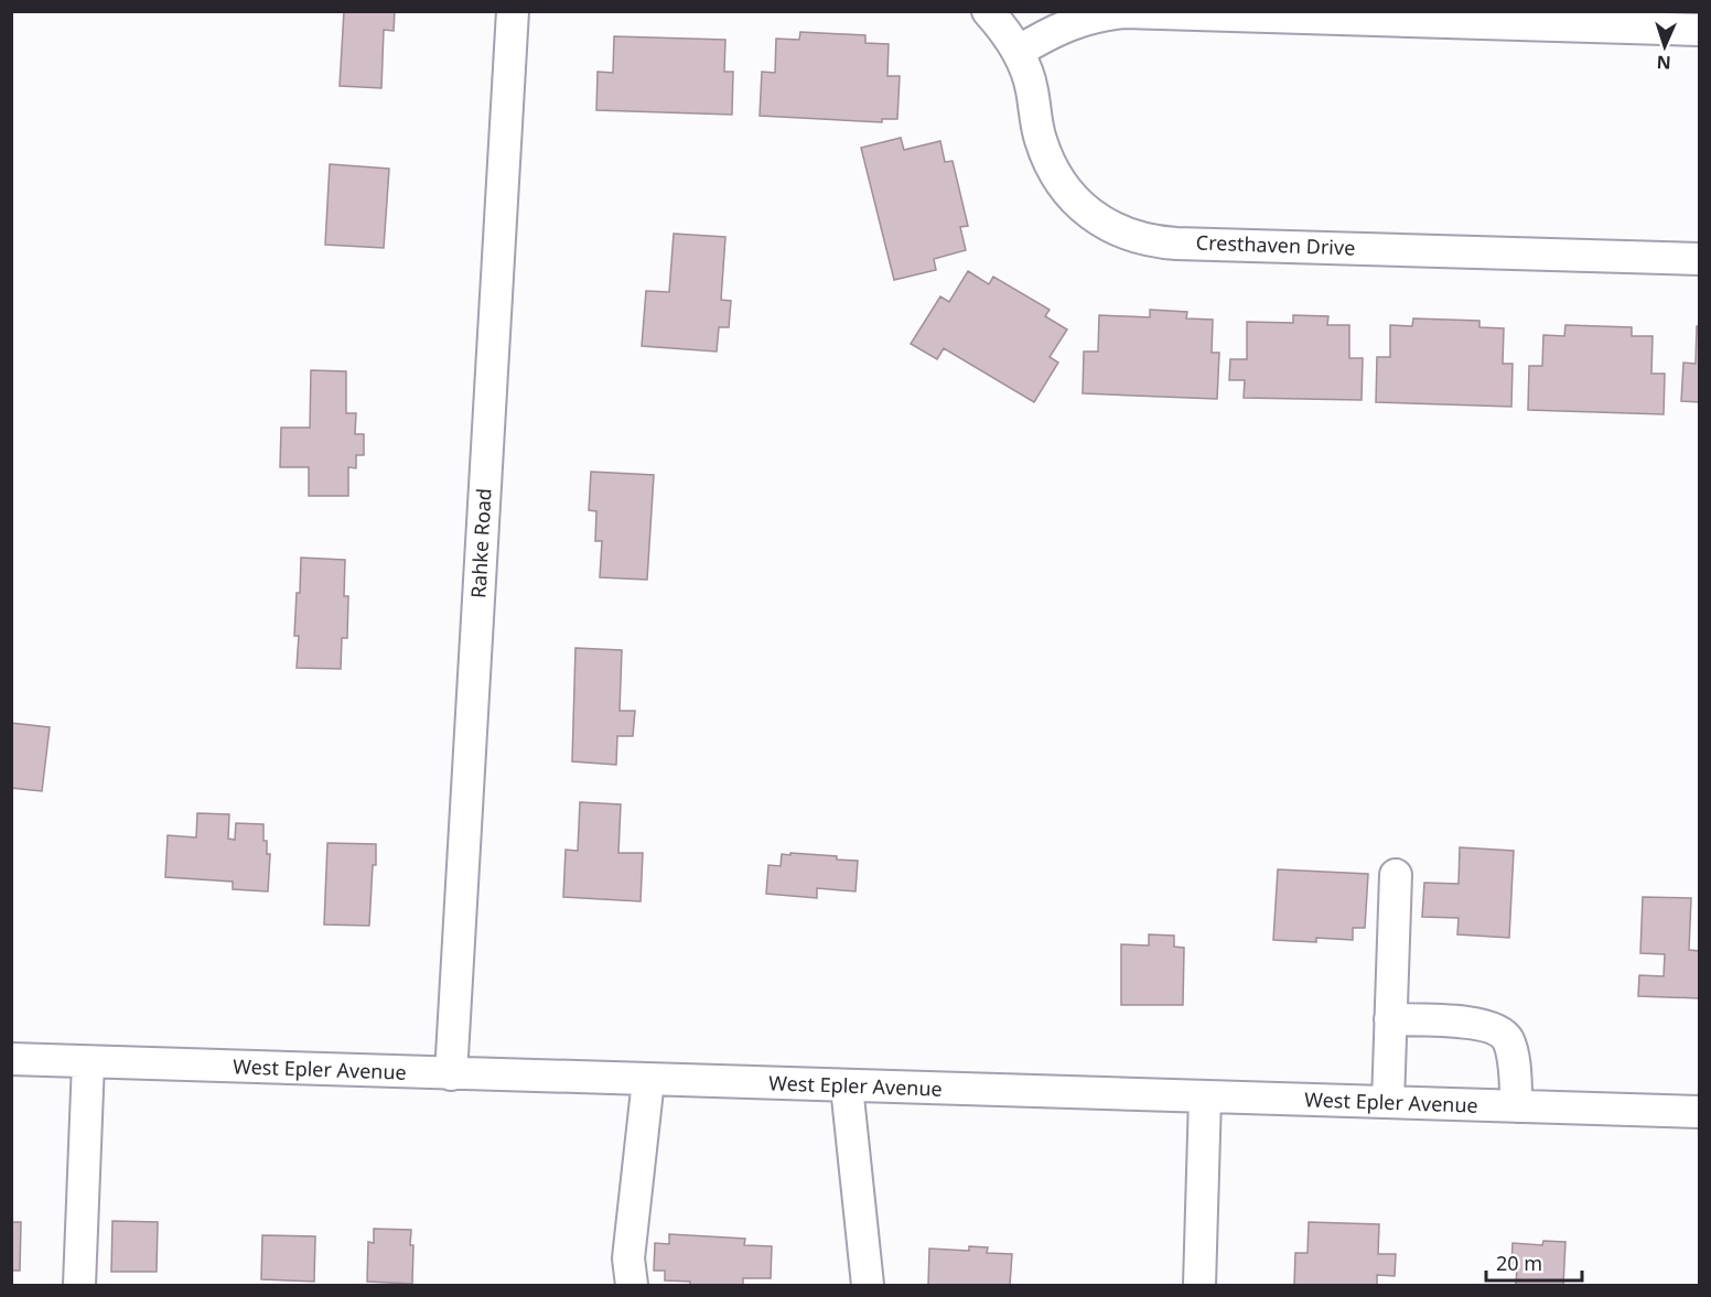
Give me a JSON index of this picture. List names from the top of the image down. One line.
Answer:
{"streets":{"street":["Cresthaven Drive","Rahke Road","West Epler Avenue"]},"crossings":[["Rahke Road","West Epler Avenue"]],"scale_bar":"20 m","north":"bottom"}
